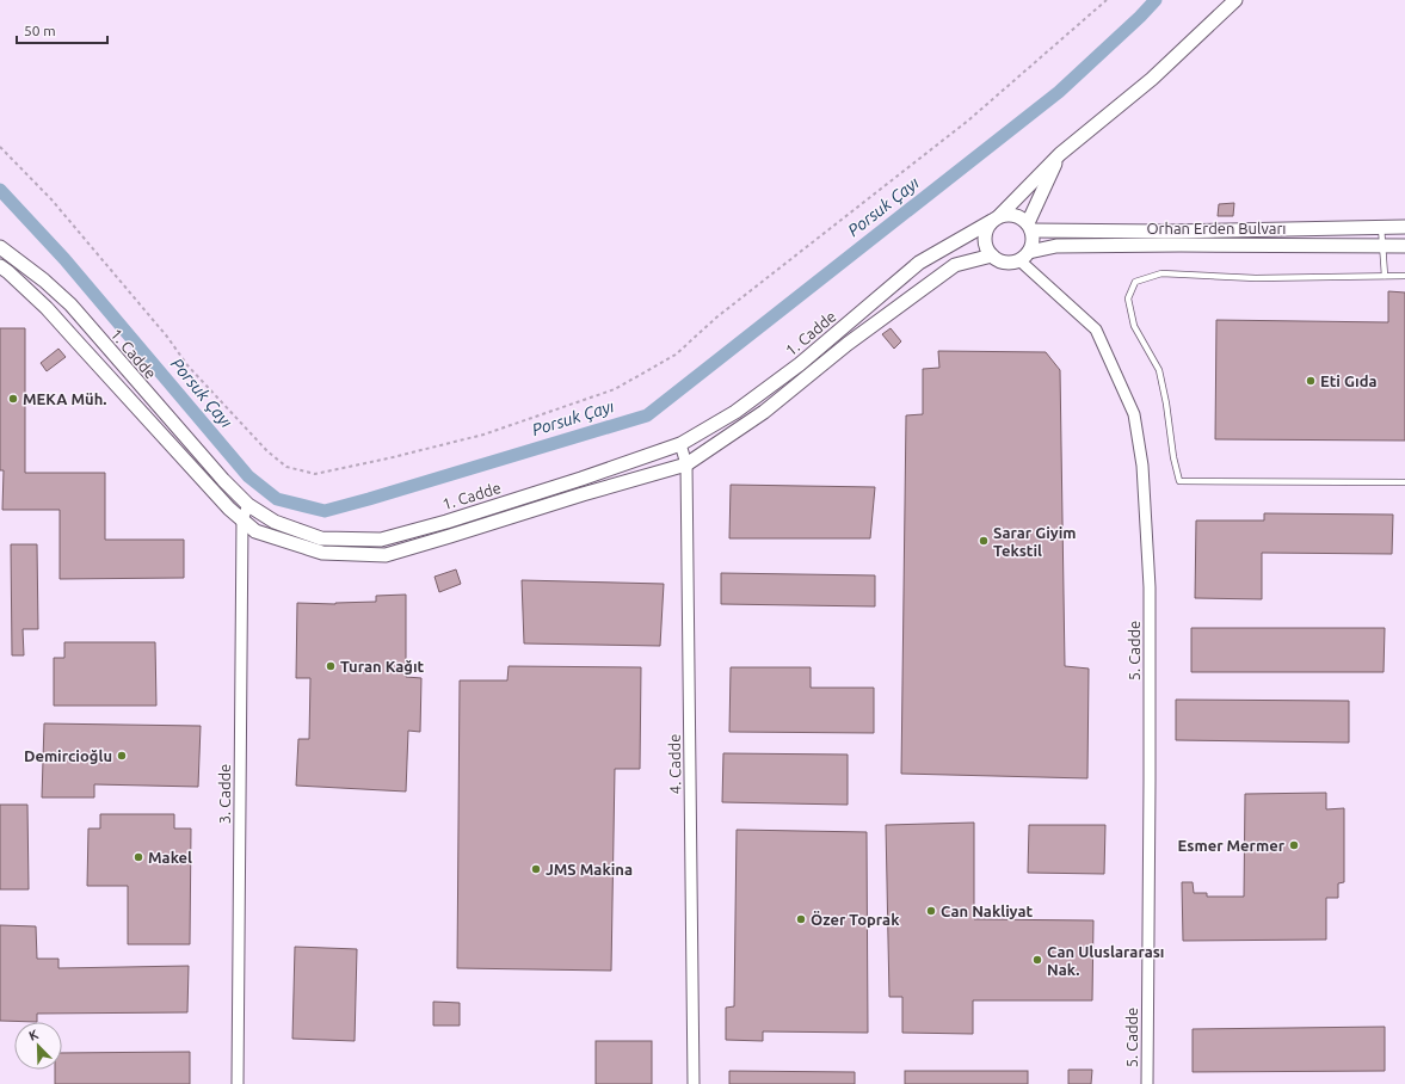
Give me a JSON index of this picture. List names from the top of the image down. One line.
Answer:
{"streets":{"street":["Orhan Erden Bulvarı","1. Cadde","5. Cadde","4. Cadde","3. Cadde"]},"crossings":[["Orhan Erden Bulvarı","1. Cadde"],["Orhan Erden Bulvarı","5. Cadde"],["1. Cadde","5. Cadde"],["1. Cadde","4. Cadde"],["1. Cadde","3. Cadde"]],"water":["Porsuk Çayı"],"places":["Eti Gıda","MEKA Müh.","Sarar Giyim Tekstil","Turan Kağıt","Demircioğlu","Esmer Mermer","Makel","JMS Makina","Can Nakliyat","Özer Toprak","Can Uluslararası Nak."],"scale_bar":"50 m","north":"top left"}
